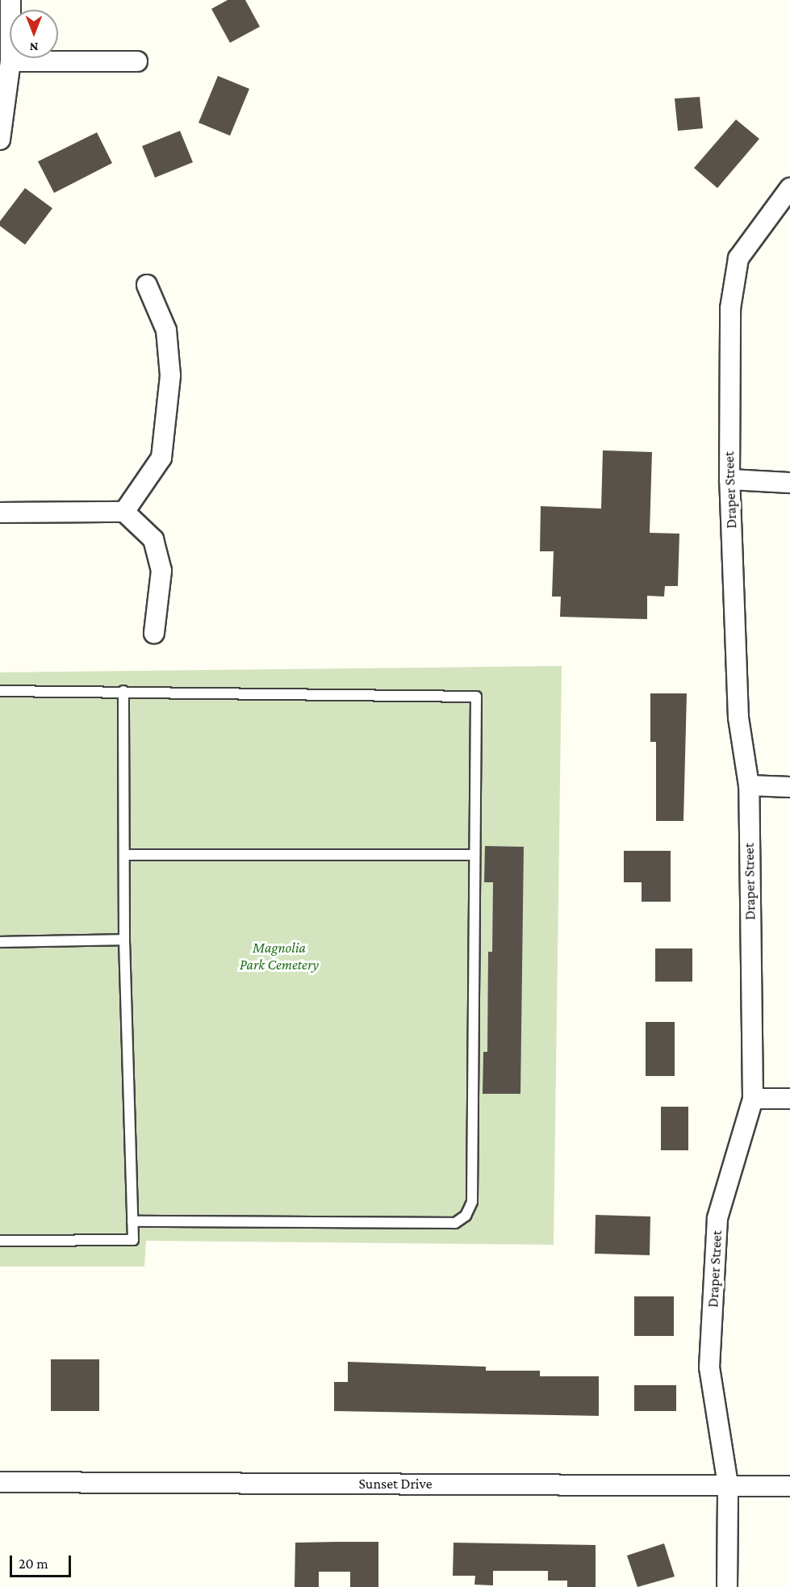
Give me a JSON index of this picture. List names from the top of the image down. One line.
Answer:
{"streets":{"street":["Draper Street","Sunset Drive"]},"crossings":[["Draper Street","Sunset Drive"]],"parks":["Magnolia Park Cemetery"],"scale_bar":"20 m","north":"bottom"}
